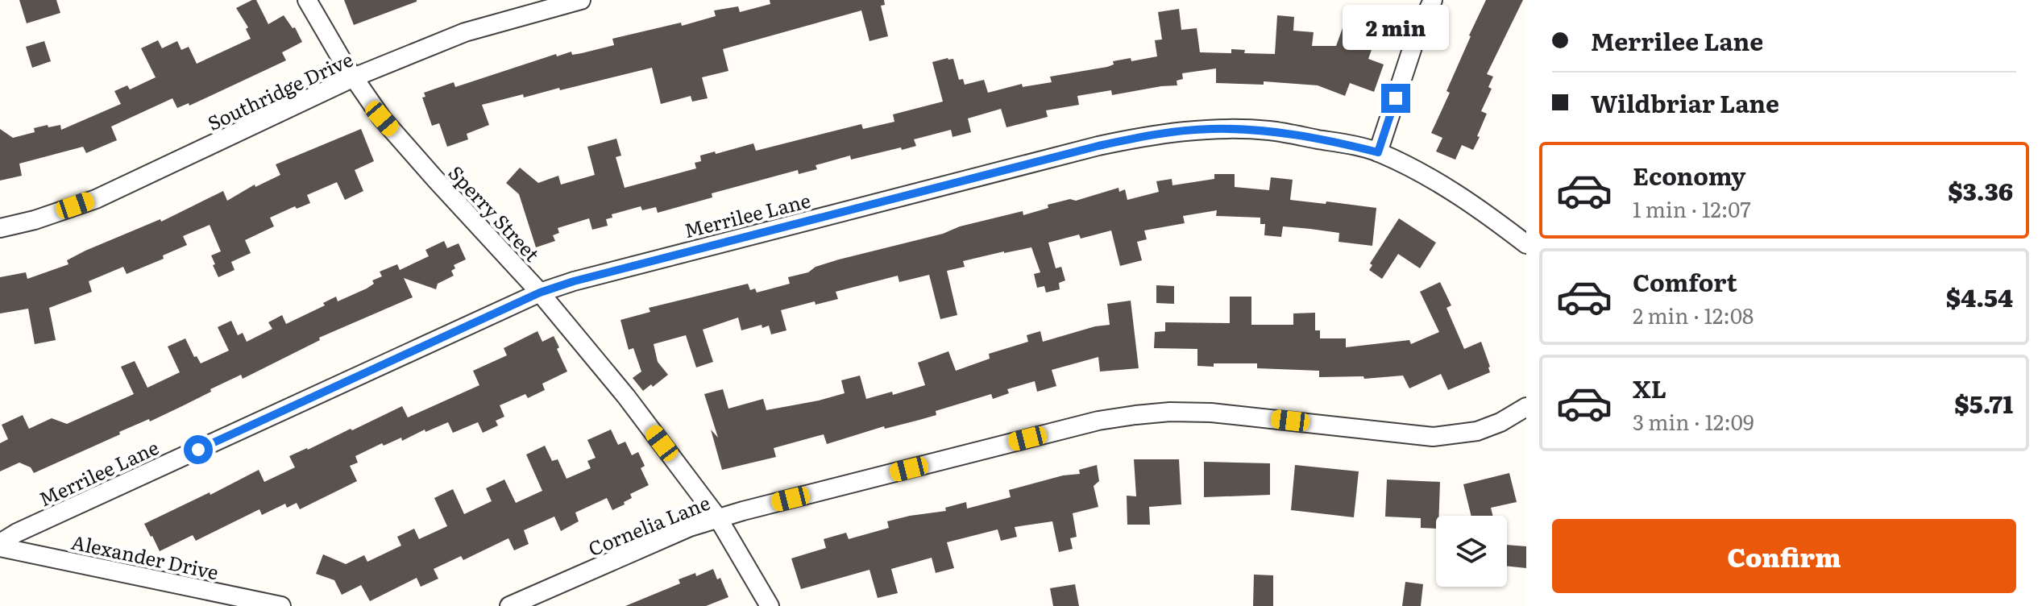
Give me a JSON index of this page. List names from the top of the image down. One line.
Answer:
{"streets":{"street":["Southridge Drive","Sperry Street","Merrilee Lane","Cornelia Lane","Alexander Drive"]},"crossings":[["Southridge Drive","Sperry Street"],["Sperry Street","Merrilee Lane"],["Sperry Street","Cornelia Lane"],["Merrilee Lane","Alexander Drive"]],"page":{"banner":["Merrilee Lane","Wildbriar Lane"],"bubble":"2 min","list":[{"name":"Economy","note":"1 min · 12:07","value":"$3.36"},{"name":"Comfort","note":"2 min · 12:08","value":"$4.54"},{"name":"XL","note":"3 min · 12:09","value":"$5.71"}],"buttons":"Confirm"}}
